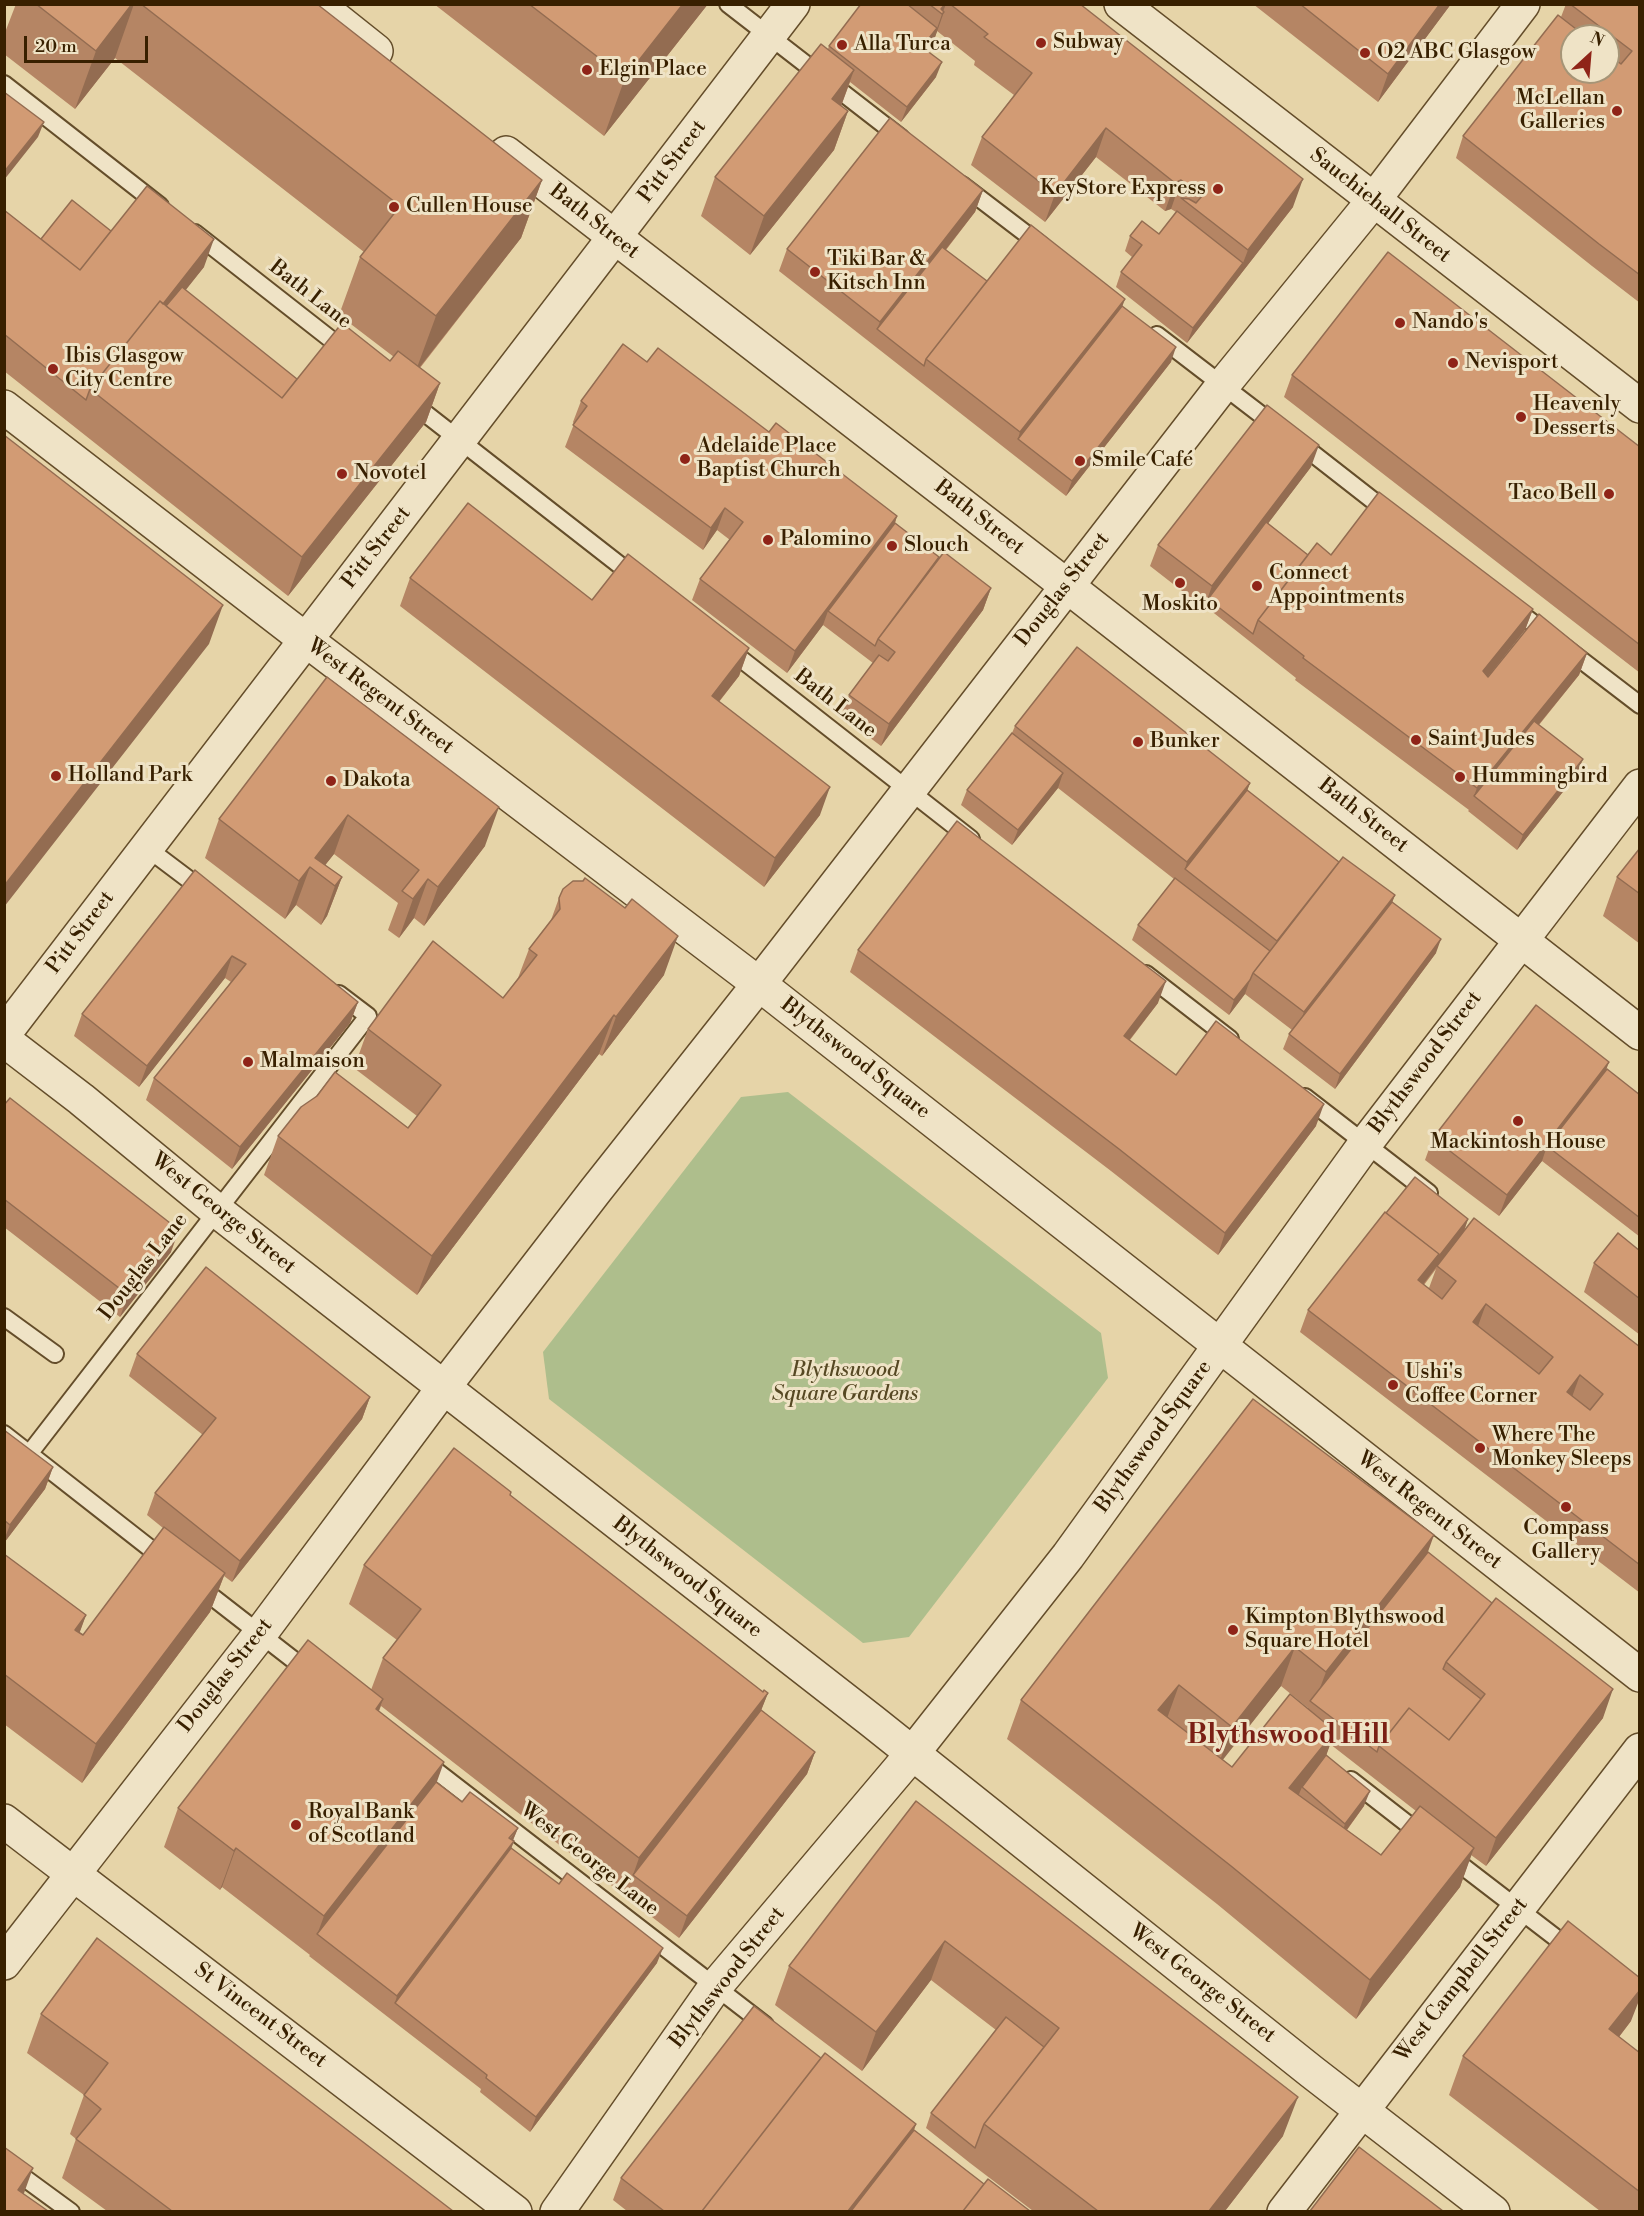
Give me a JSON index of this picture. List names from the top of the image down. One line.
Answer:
{"streets":{"street":["Pitt Street","Sauchiehall Street","Bath Street","Douglas Street","West Regent Street","Blythswood Square","Blythswood Street","West George Street","West Campbell Street","St Vincent Street"],"lane":["Bath Lane","Douglas Lane","West George Lane"]},"crossings":[["Pitt Street","Bath Street"],["Pitt Street","West Regent Street"],["Sauchiehall Street","Douglas Street"],["Bath Street","Douglas Street"],["Bath Street","Blythswood Street"],["Bath Lane","Douglas Street"],["Douglas Street","West Regent Street"],["Douglas Street","Blythswood Square"],["Douglas Street","West George Street"],["Douglas Street","St Vincent Street"],["West Regent Street","Blythswood Square"],["West Regent Street","Blythswood Street"],["Blythswood Square","Blythswood Street"],["Blythswood Square","West George Street"],["Blythswood Street","West George Street"],["Blythswood Street","West George Lane"],["West George Street","Douglas Lane"],["West George Street","West Campbell Street"]],"districts":["Blythswood Hill"],"parks":["Blythswood Square Gardens"],"places":["Subway","Alla Turca","O2 ABC Glasgow","Elgin Place","McLellan Galleries","KeyStore Express","Cullen House","Tiki Bar & Kitsch Inn","Nando's","Nevisport","Ibis Glasgow City Centre","Heavenly Desserts","Adelaide Place Baptist Church","Smile Café","Novotel","Taco Bell","Palomino","Slouch","Moskito","Connect Appointments","Saint Judes","Bunker","Holland Park","Hummingbird","Dakota","Malmaison","Mackintosh House","Ushi's Coffee Corner","Where The Monkey Sleeps","Compass Gallery","Kimpton Blythswood Square Hotel","Royal Bank of Scotland"],"scale_bar":"20 m","north":"top right"}
